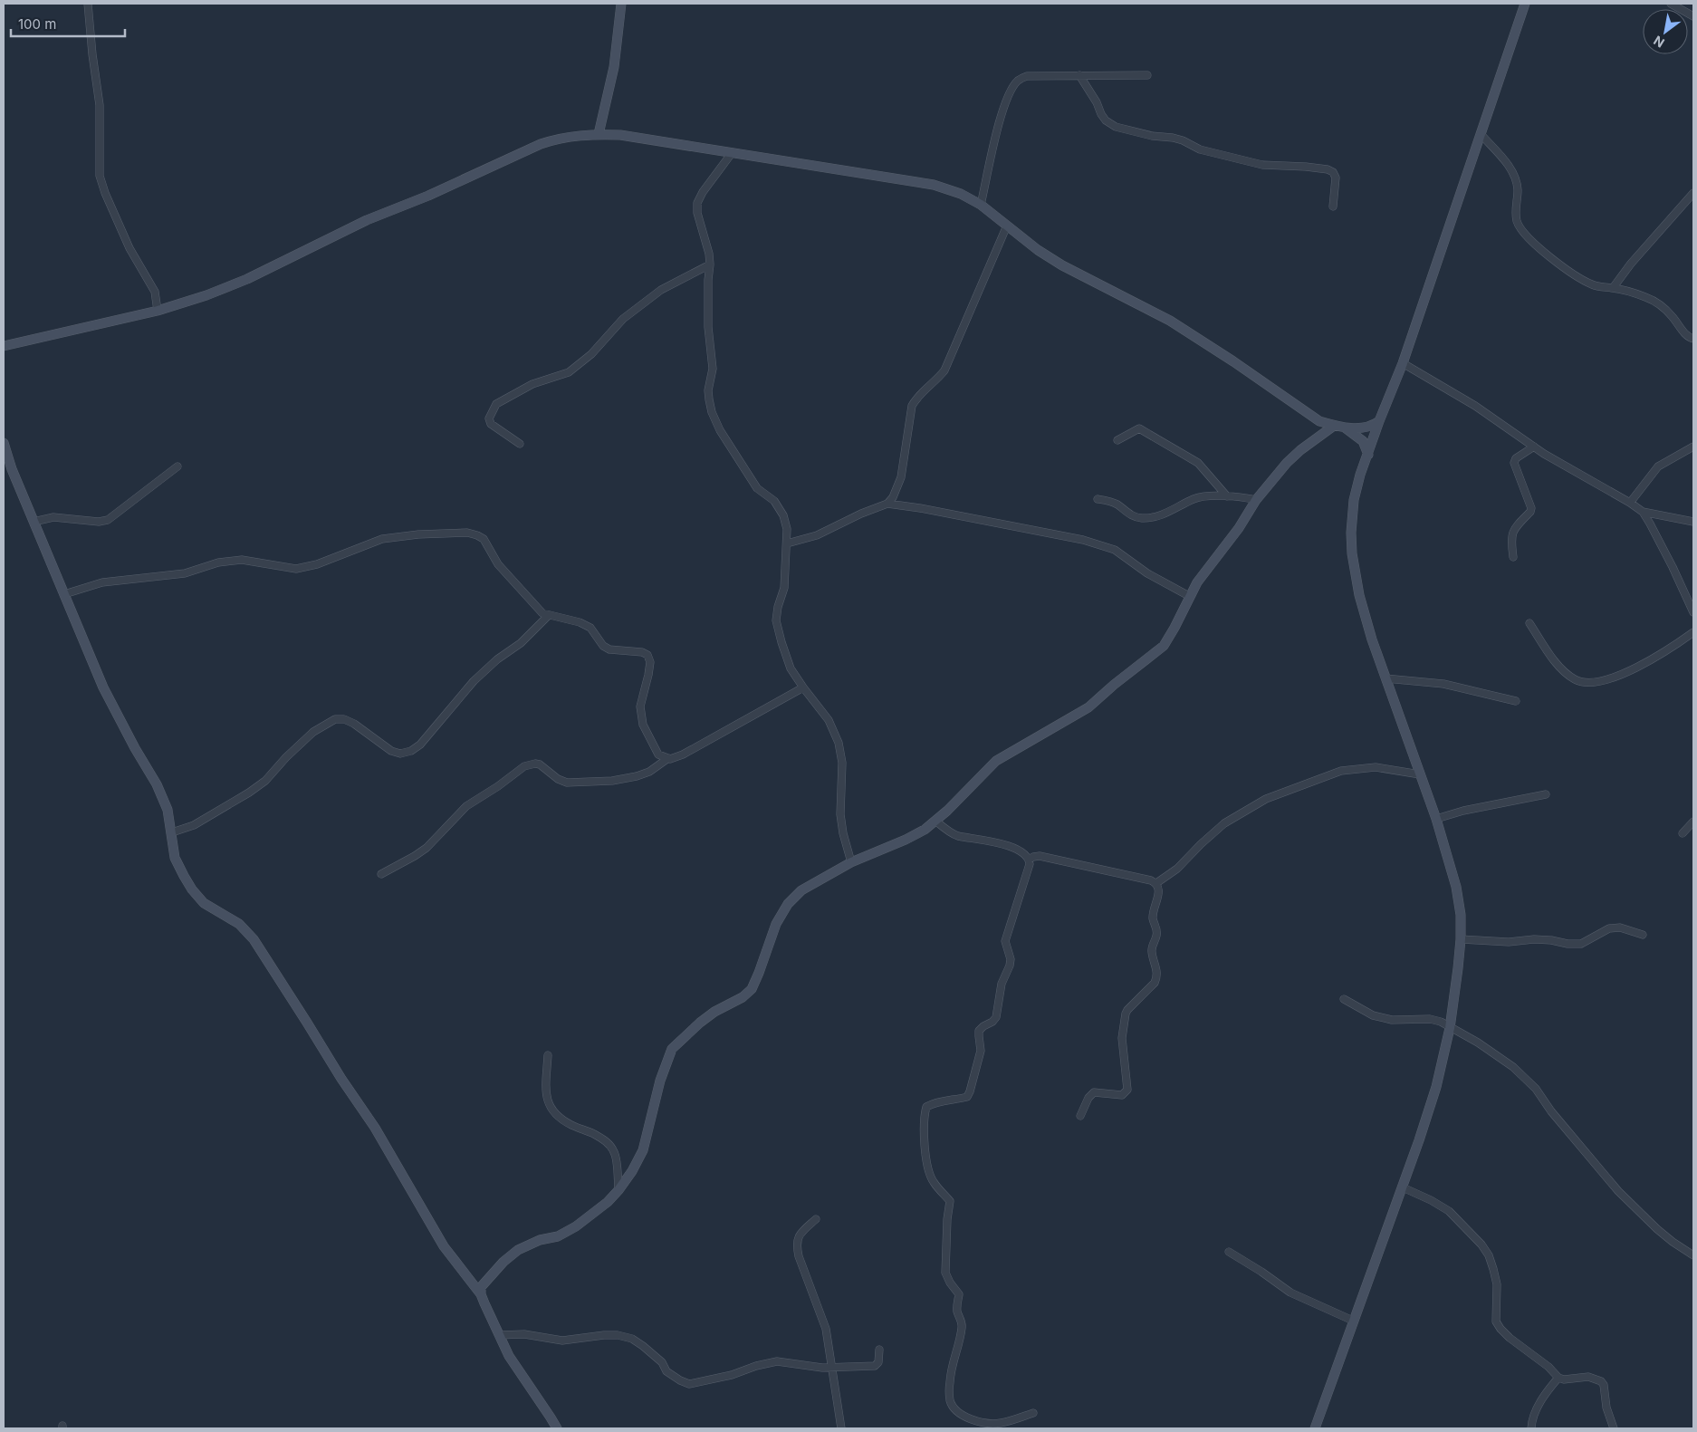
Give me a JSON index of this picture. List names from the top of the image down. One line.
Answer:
{"scale_bar":"100 m","north":"bottom left"}
